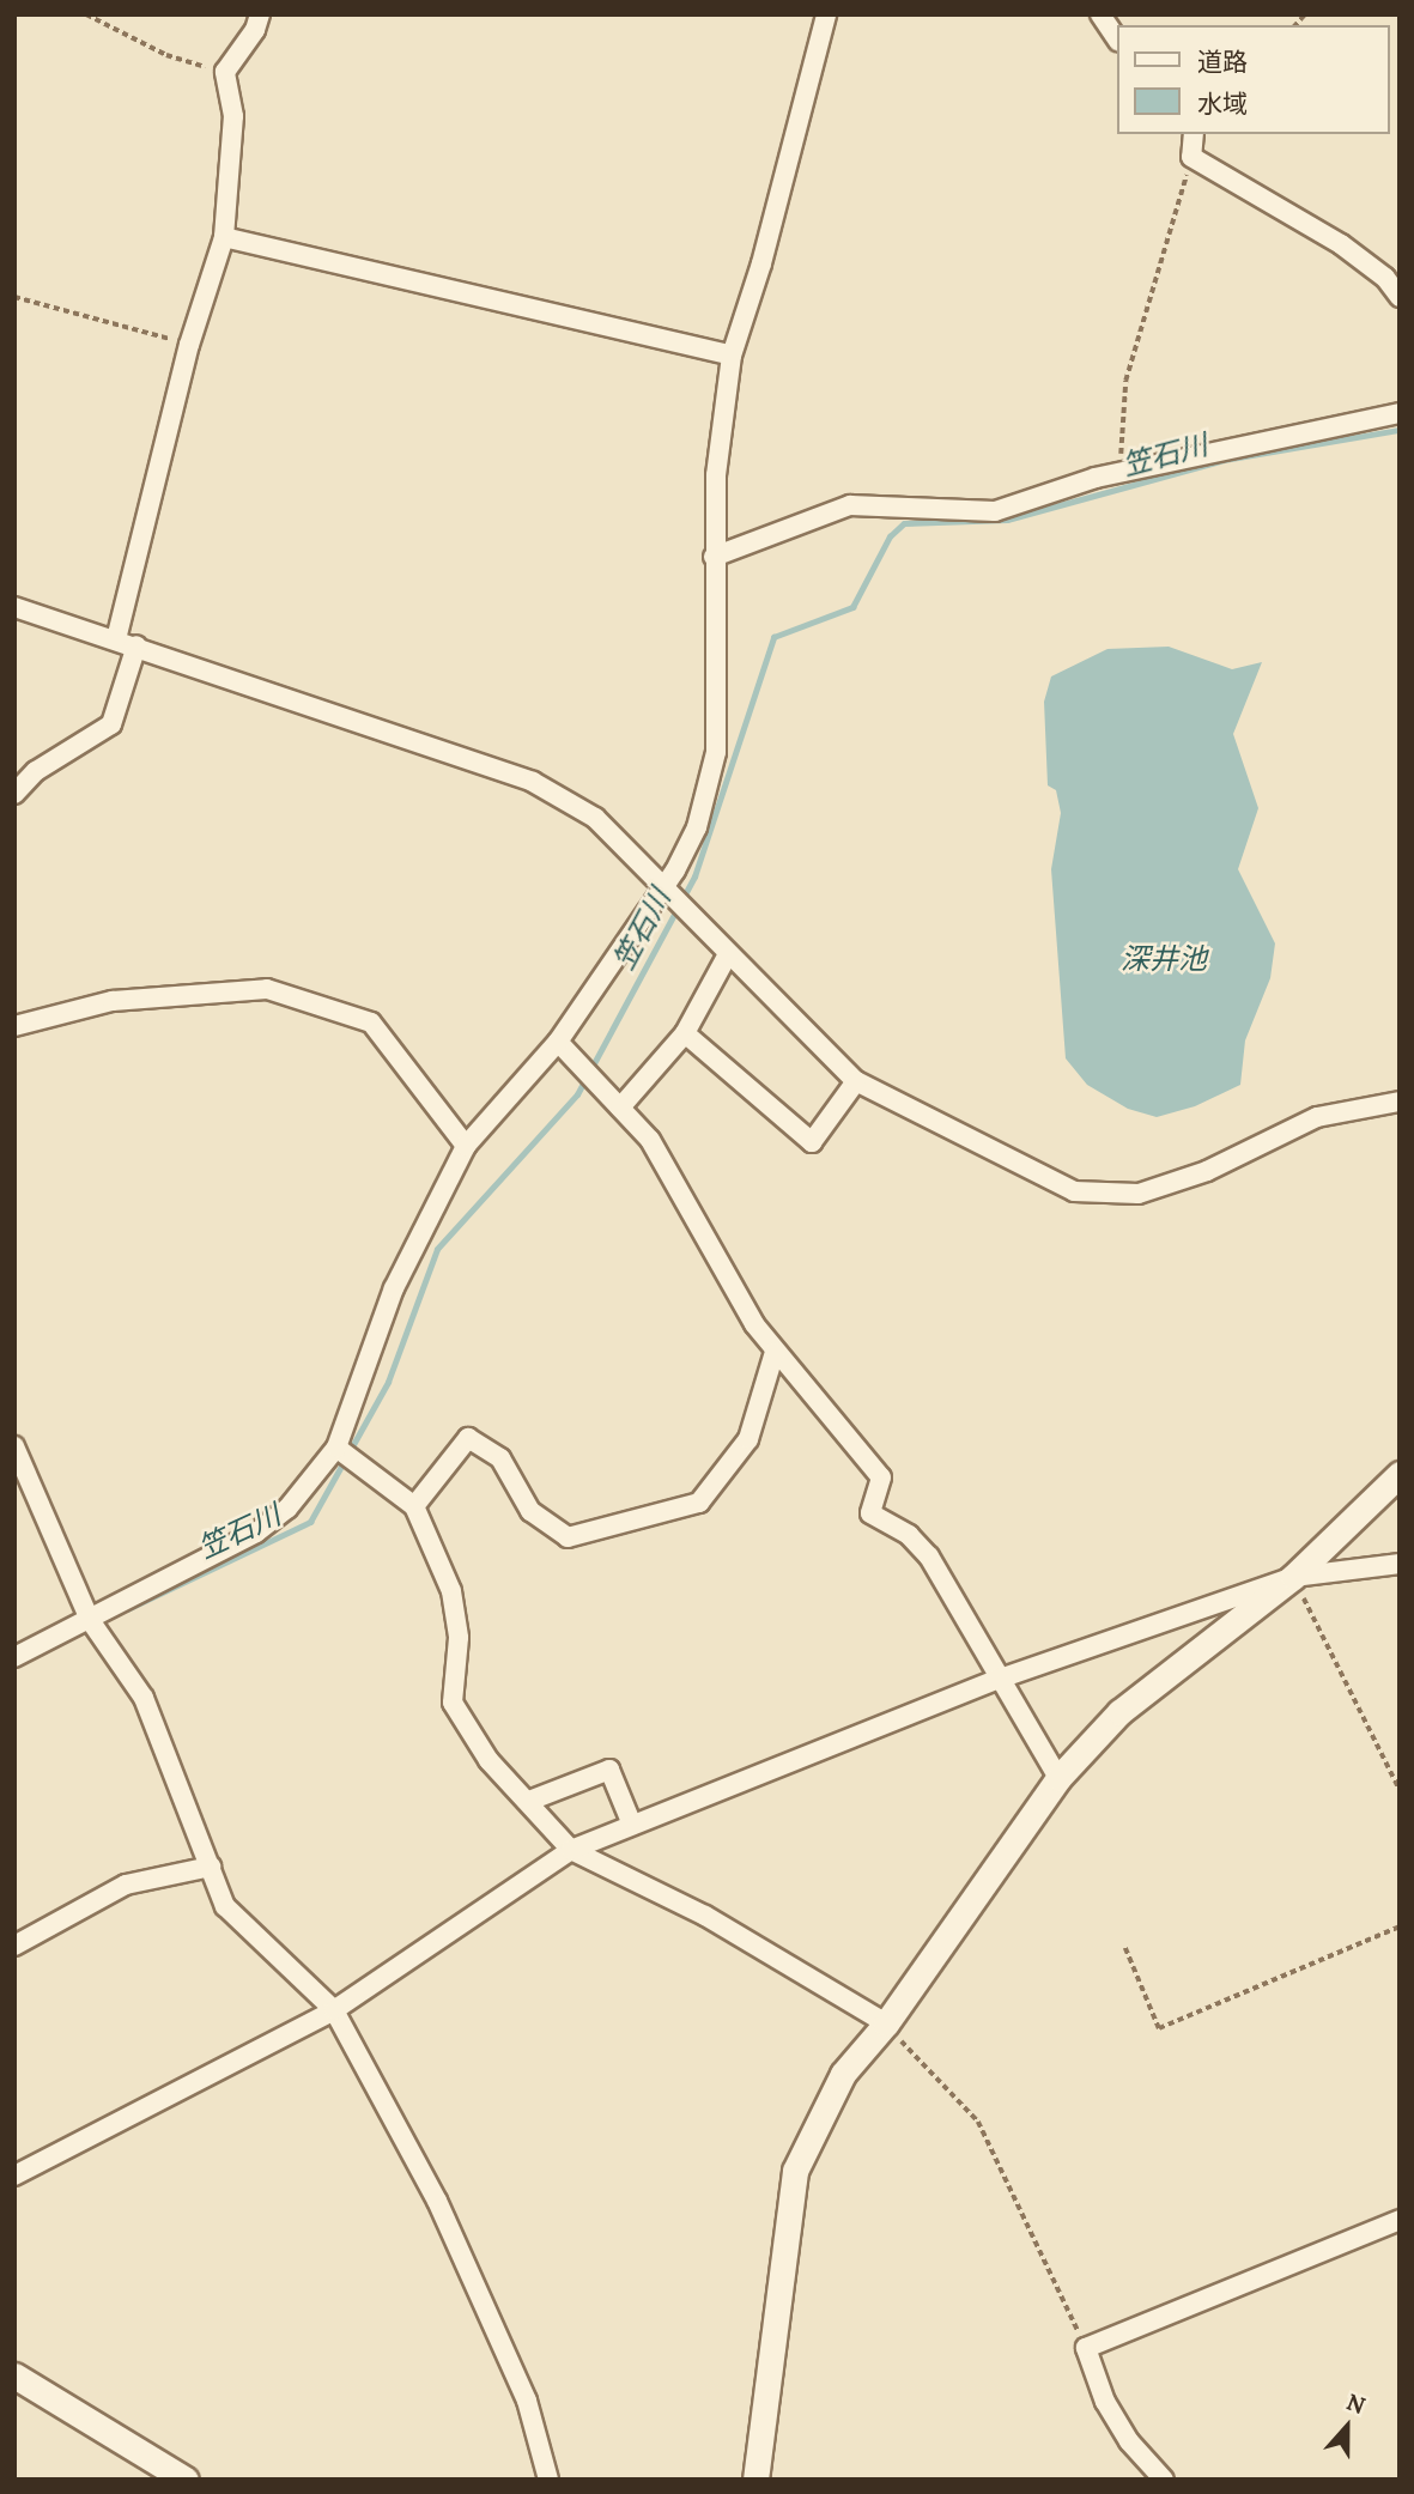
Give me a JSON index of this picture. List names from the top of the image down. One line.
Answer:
{"water":["笠石川","深井池"],"legend":["道路","水域"],"north":"top"}
